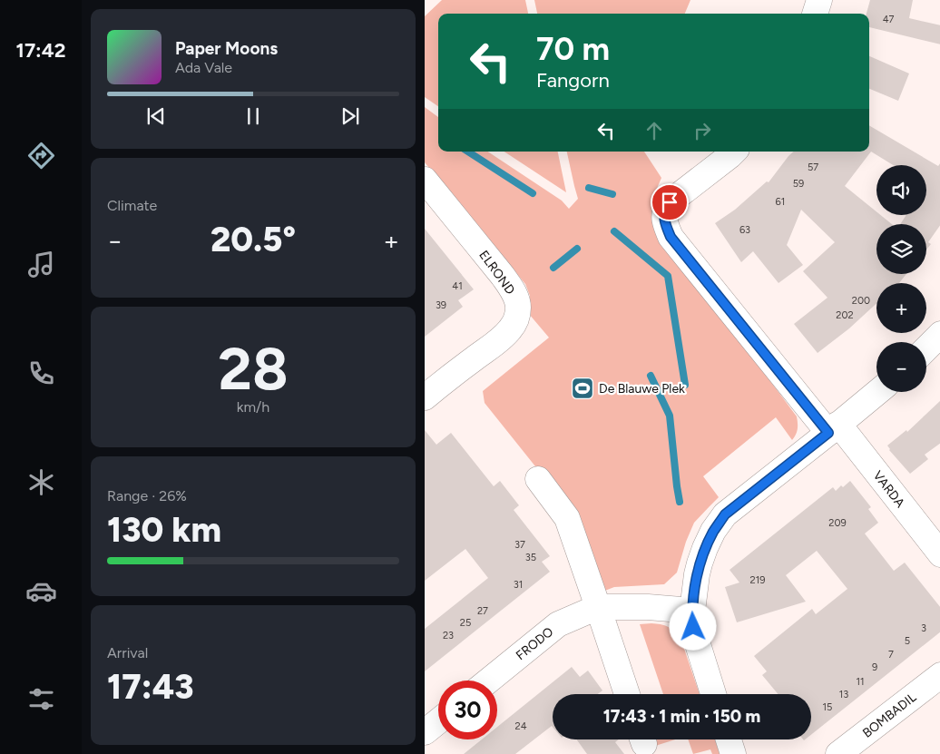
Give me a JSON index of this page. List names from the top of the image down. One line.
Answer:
{"streets":{"street":["ELROND","VARDA","FRODO","BOMBADIL"]},"places":{"sports":["De Blauwe Plek"]},"house_numbers":["47","57","59","61","63","41","200","39","202","209","37","35","219","31","27","25","3","23","5","7","9","11","13","15","24"],"page":{"tabs":"17:42","turn":["70 m","Fangorn"],"song":["Paper Moons","Ada Vale"],"tile":["Climate",["28","km/h"],["Range · 26%","130 km"],["Arrival","17:43"]],"map_buttons":["+","−"],"heat":["−","20.5°","+"],"limit":"30","trip":"17:43 · 1 min · 150 m"}}
